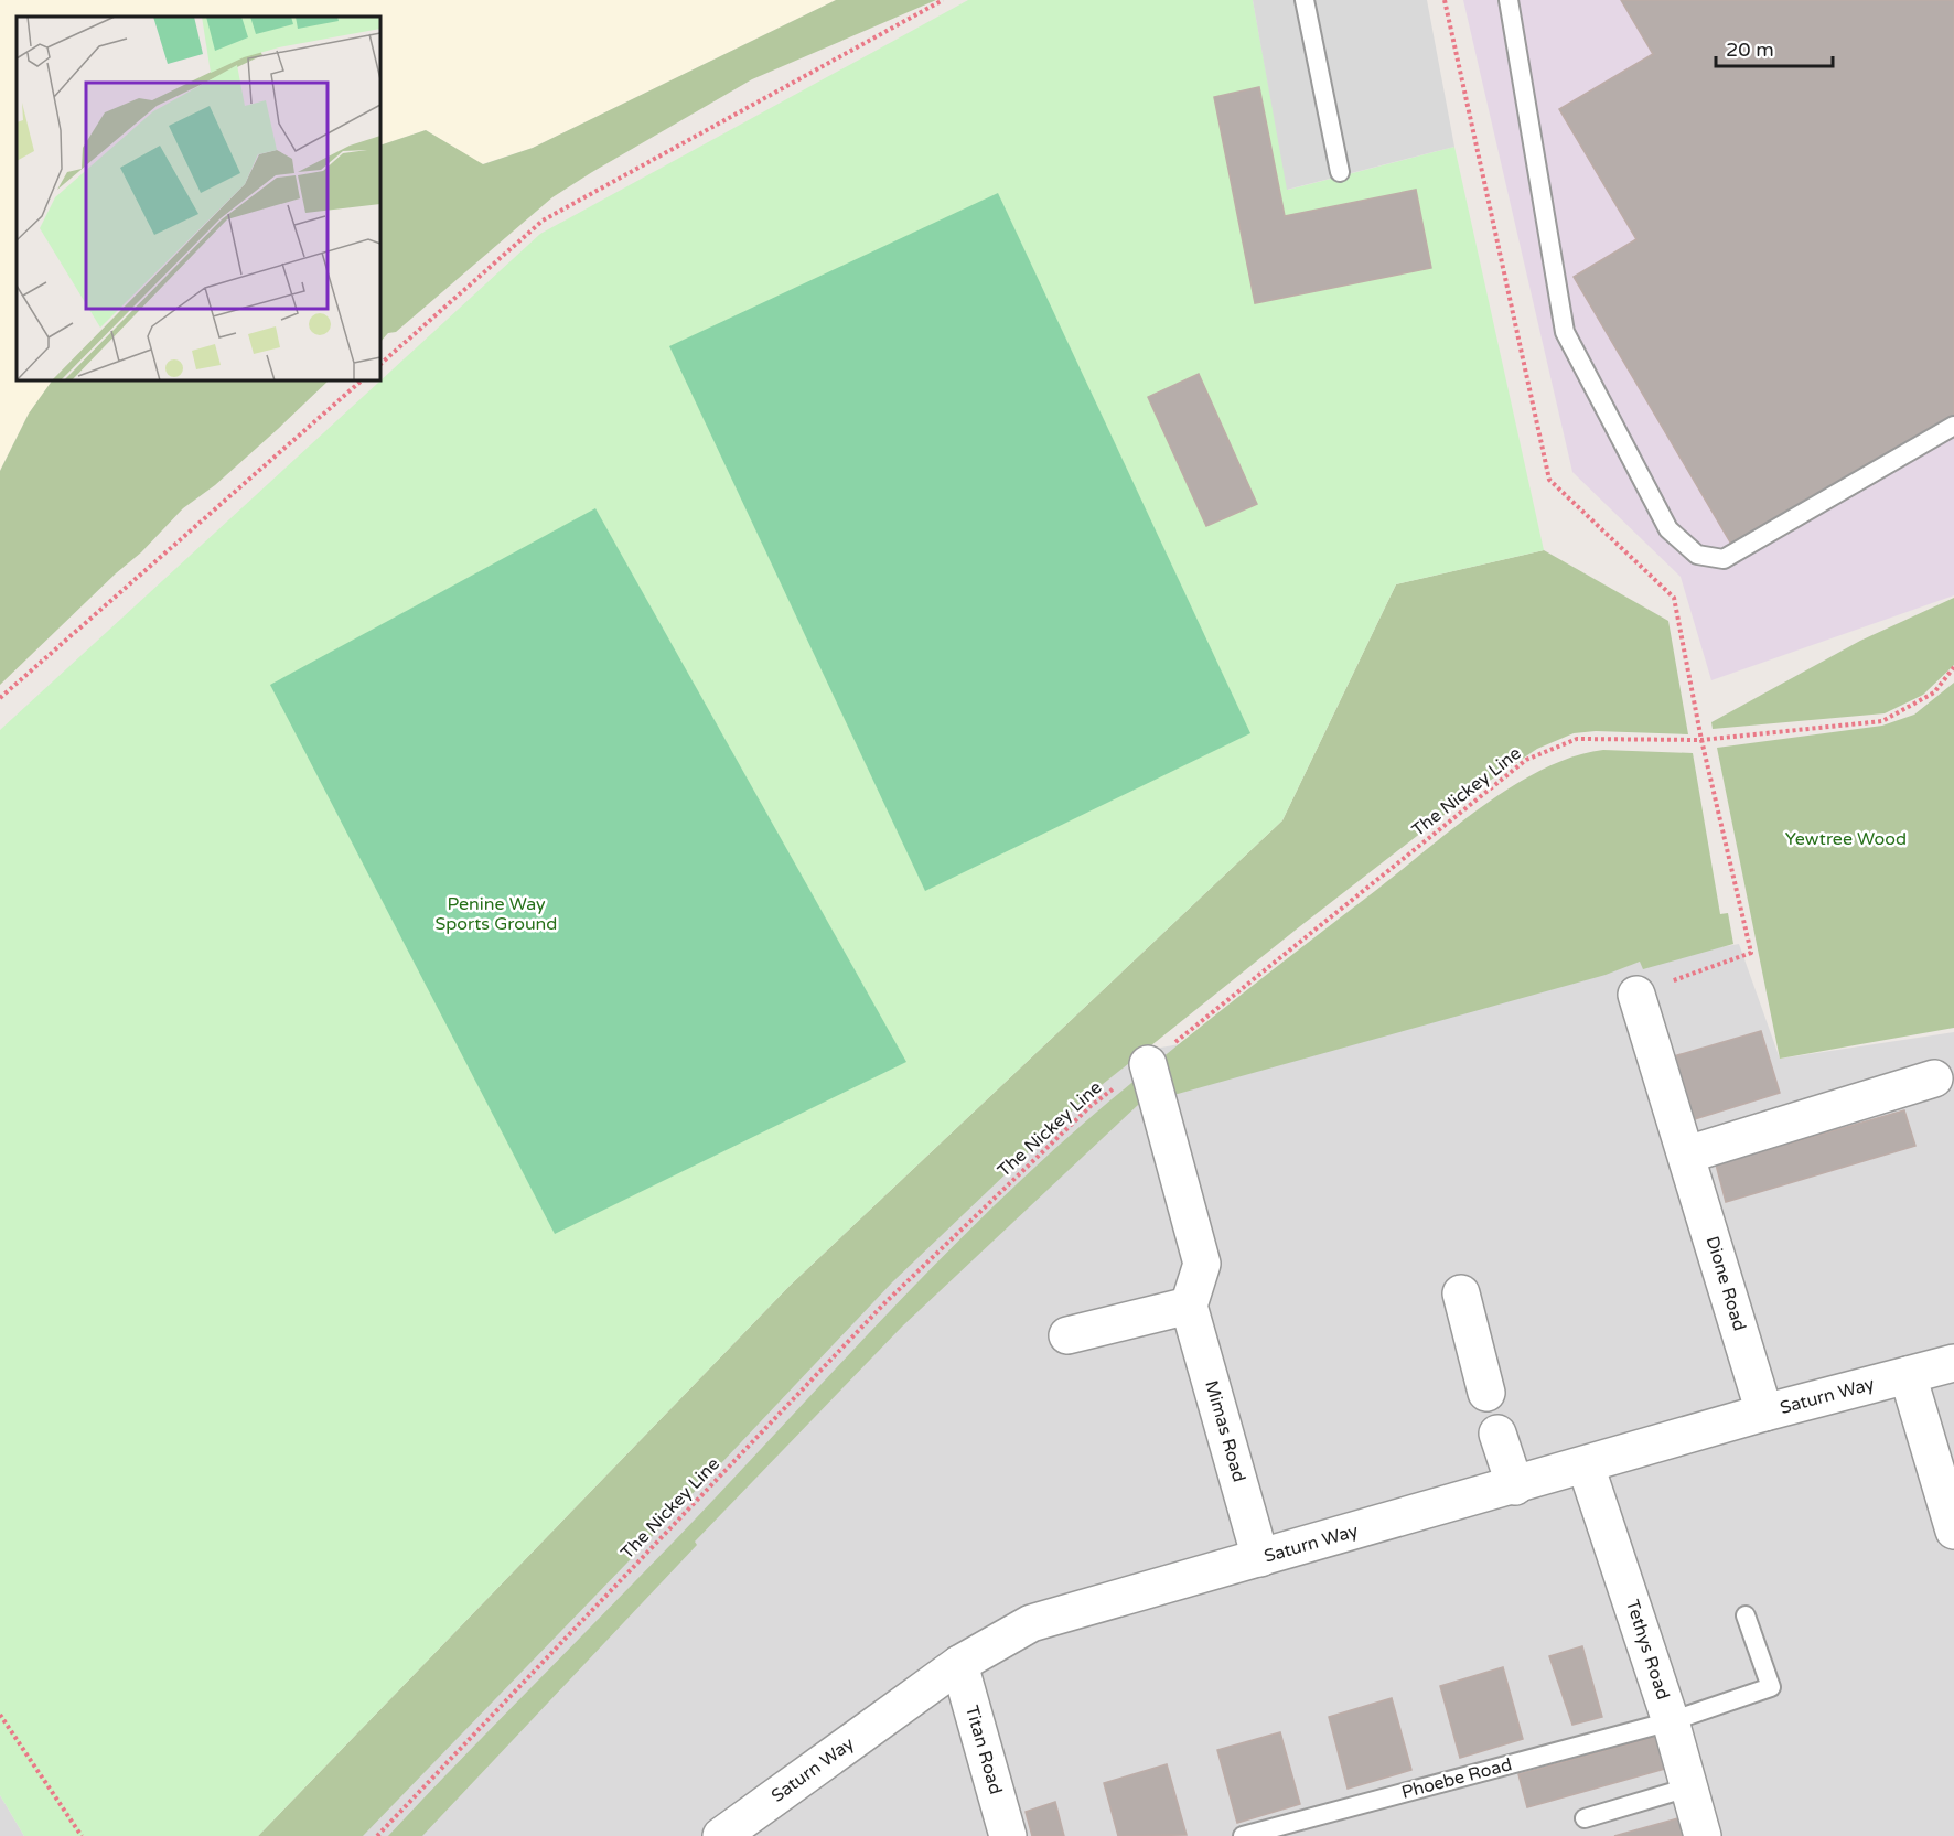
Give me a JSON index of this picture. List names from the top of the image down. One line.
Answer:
{"streets":{"street":["Dione Road","Saturn Way","Mimas Road","Tethys Road","Titan Road"],"lane":["Phoebe Road"],"path":["The Nickey Line"]},"crossings":[["Dione Road","Saturn Way"],["Saturn Way","Mimas Road"],["Saturn Way","Tethys Road"],["Saturn Way","Titan Road"],["Tethys Road","Phoebe Road"]],"parks":["Yewtree Wood","Penine Way Sports Ground"],"scale_bar":"20 m"}
